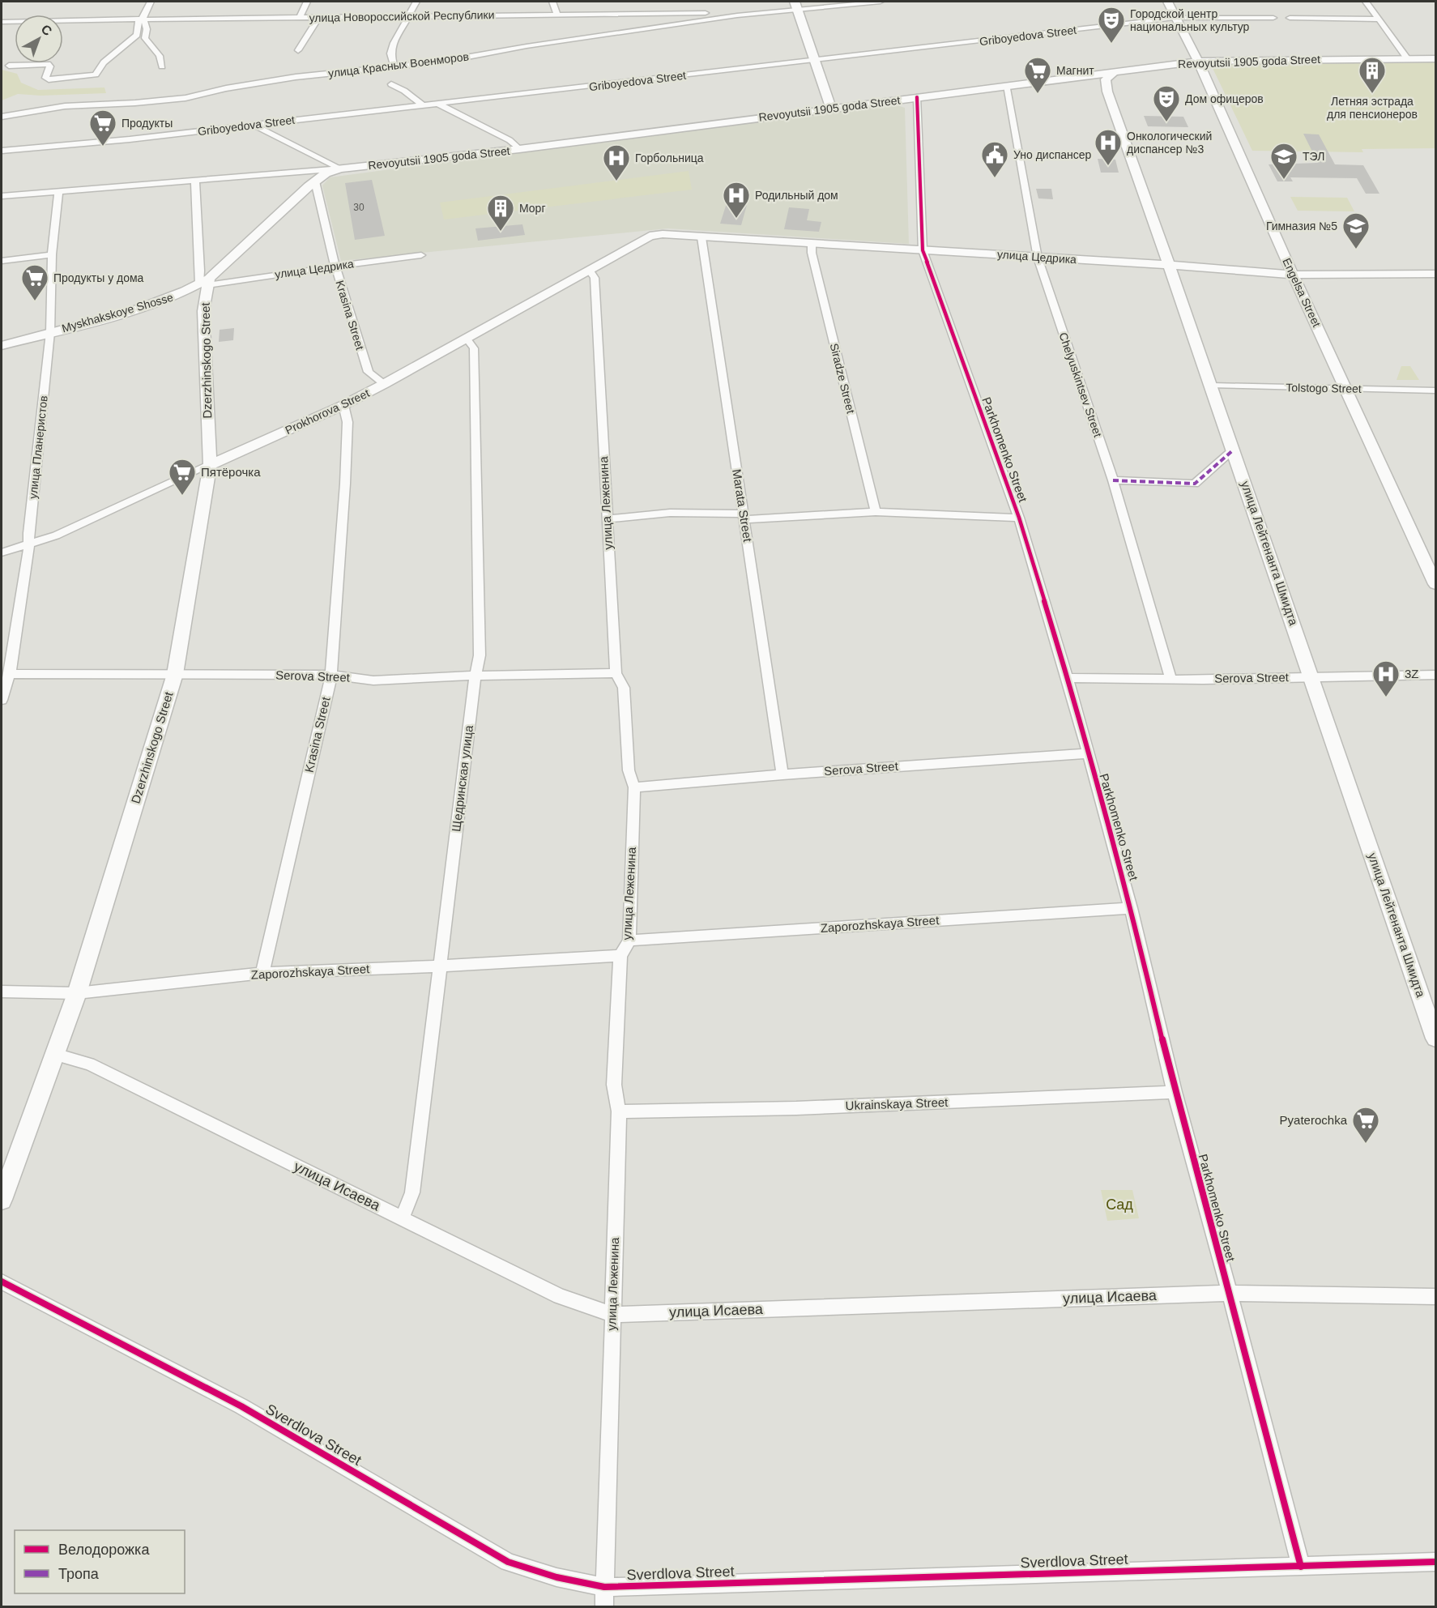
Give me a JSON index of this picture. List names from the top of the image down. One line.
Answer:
{"streets":{"street":["улица Новороссийской Республики","Griboyedova Street","Revoyutsii 1905 goda Street","улица Красных Военморов","улица Цедрика","Engelsa Street","Myskhakskoye Shosse","Krasina Street","Dzerzhinskogo Street","Siradze Street","Chelyuskintsev Street","Tolstogo Street","Prokhorova Street","улица Планеристов","Parkhomenko Street","улица Леженина","Marata Street","улица Лейтенанта Шмидта","Serova Street","Щедринская улица","Zaporozhskaya Street","Ukrainskaya Street","улица Исаева","Sverdlova Street"]},"crossings":[["улица Новороссийской Республики","улица Красных Военморов"],["Griboyedova Street","Engelsa Street"],["Revoyutsii 1905 goda Street","Engelsa Street"],["Revoyutsii 1905 goda Street","Myskhakskoye Shosse"],["Revoyutsii 1905 goda Street","Chelyuskintsev Street"],["Revoyutsii 1905 goda Street","Parkhomenko Street"],["Revoyutsii 1905 goda Street","улица Лейтенанта Шмидта"],["улица Цедрика","Engelsa Street"],["улица Цедрика","Myskhakskoye Shosse"],["улица Цедрика","Krasina Street"],["улица Цедрика","Dzerzhinskogo Street"],["улица Цедрика","Siradze Street"],["улица Цедрика","Chelyuskintsev Street"],["улица Цедрика","Prokhorova Street"],["улица Цедрика","Parkhomenko Street"],["улица Цедрика","Marata Street"],["улица Цедрика","улица Лейтенанта Шмидта"],["Engelsa Street","Tolstogo Street"],["Myskhakskoye Shosse","Krasina Street"],["Myskhakskoye Shosse","Dzerzhinskogo Street"],["Myskhakskoye Shosse","улица Планеристов"],["Krasina Street","Prokhorova Street"],["Krasina Street","Serova Street"],["Krasina Street","Zaporozhskaya Street"],["Dzerzhinskogo Street","Prokhorova Street"],["Dzerzhinskogo Street","Serova Street"],["Dzerzhinskogo Street","Zaporozhskaya Street"],["Dzerzhinskogo Street","улица Исаева"],["Chelyuskintsev Street","Serova Street"],["Tolstogo Street","улица Лейтенанта Шмидта"],["Prokhorova Street","улица Планеристов"],["Prokhorova Street","улица Леженина"],["Prokhorova Street","Щедринская улица"],["улица Планеристов","Serova Street"],["Parkhomenko Street","Serova Street"],["Parkhomenko Street","Zaporozhskaya Street"],["Parkhomenko Street","Ukrainskaya Street"],["Parkhomenko Street","улица Исаева"],["Parkhomenko Street","Sverdlova Street"],["улица Леженина","Serova Street"],["улица Леженина","Zaporozhskaya Street"],["улица Леженина","Ukrainskaya Street"],["улица Леженина","улица Исаева"],["улица Леженина","Sverdlova Street"],["Marata Street","Serova Street"],["улица Лейтенанта Шмидта","Serova Street"],["Serova Street","Щедринская улица"],["Щедринская улица","Zaporozhskaya Street"],["Щедринская улица","улица Исаева"]],"parks":["Сад"],"places":{"theatre":["Городской центр национальных культур","Дом офицеров"],"supermarket":["Магнит","Продукты","Продукты у дома","Пятёрочка","Pyaterochka"],"building":["Летняя эстрада для пенсионеров","Морг"],"hospital":["Онкологический диспансер №3","Горбольница","Родильный дом","3Z"],"public building":["Уно диспансер"],"school or university":["ТЭЛ","Гимназия №5"]},"house_numbers":["30"],"legend":["Велодорожка","Тропа"],"north":"top right"}
